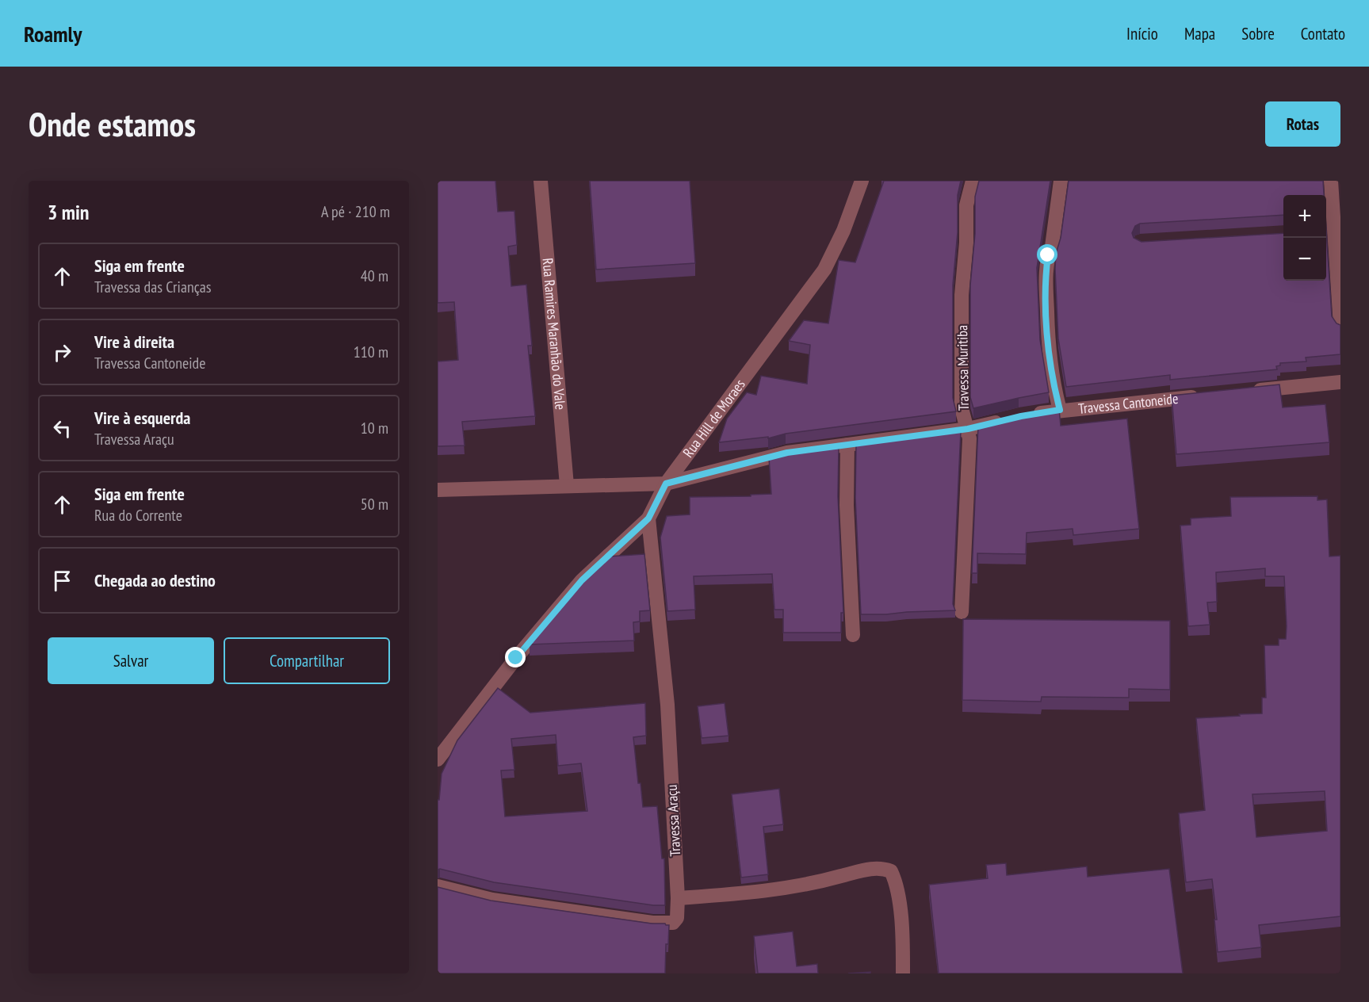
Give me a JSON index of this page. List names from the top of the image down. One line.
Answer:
{"streets":{"street":["Rua Ramires Maranhão do Vale","Travessa Muritiba","Travessa Cantoneide","Rua Hill de Moraes","Travessa Araçu"]},"page":{"header":"Roamly","nav":["Início","Mapa","Sobre","Contato"],"buttons":["Rotas",["Salvar","Compartilhar"]],"title":"Onde estamos","heading":["3 min","A pé · 210 m"],"map_buttons":["+","−"],"list":[["Siga em frente","Travessa das Crianças","40 m"],["Vire à direita","Travessa Cantoneide","110 m"],["Vire à esquerda","Travessa Araçu","10 m"],["Siga em frente","Rua do Corrente","50 m"],"Chegada ao destino"]}}
